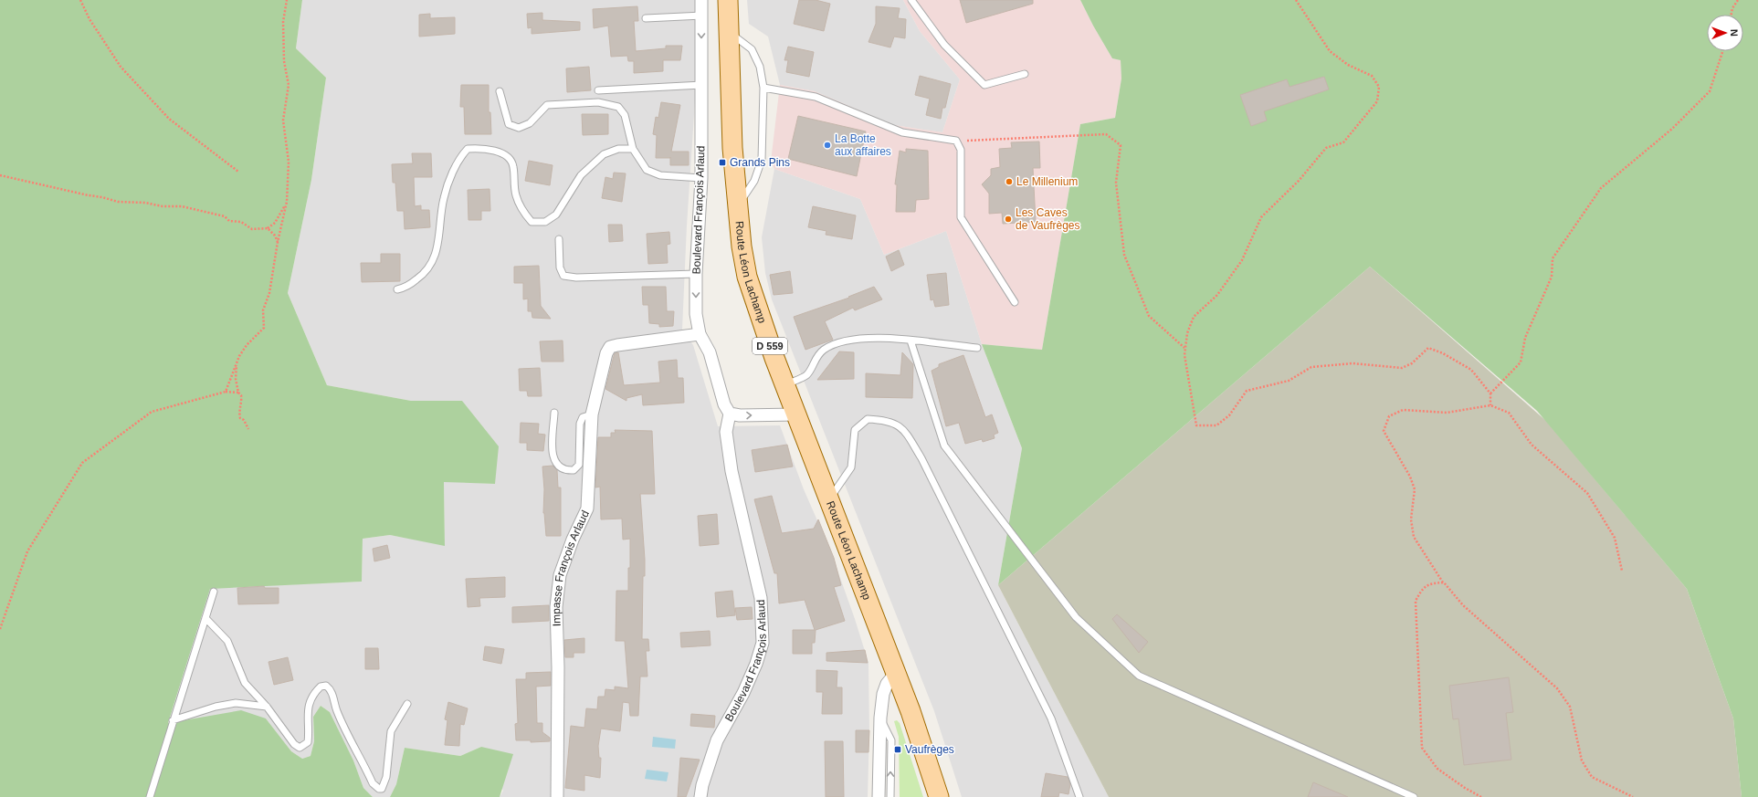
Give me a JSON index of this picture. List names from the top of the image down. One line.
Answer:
{"streets":{"main road":["Route Léon Lachamp","D 559"],"street":["Boulevard François Arlaud","Impasse François Arlaud"]},"crossings":[["Boulevard François Arlaud","Impasse François Arlaud"]],"places":{"other":["La Botte aux affaires","Le Millenium","Les Caves de Vaufrèges"],"transit":["Grands Pins","Vaufrèges"]},"north":"right"}
